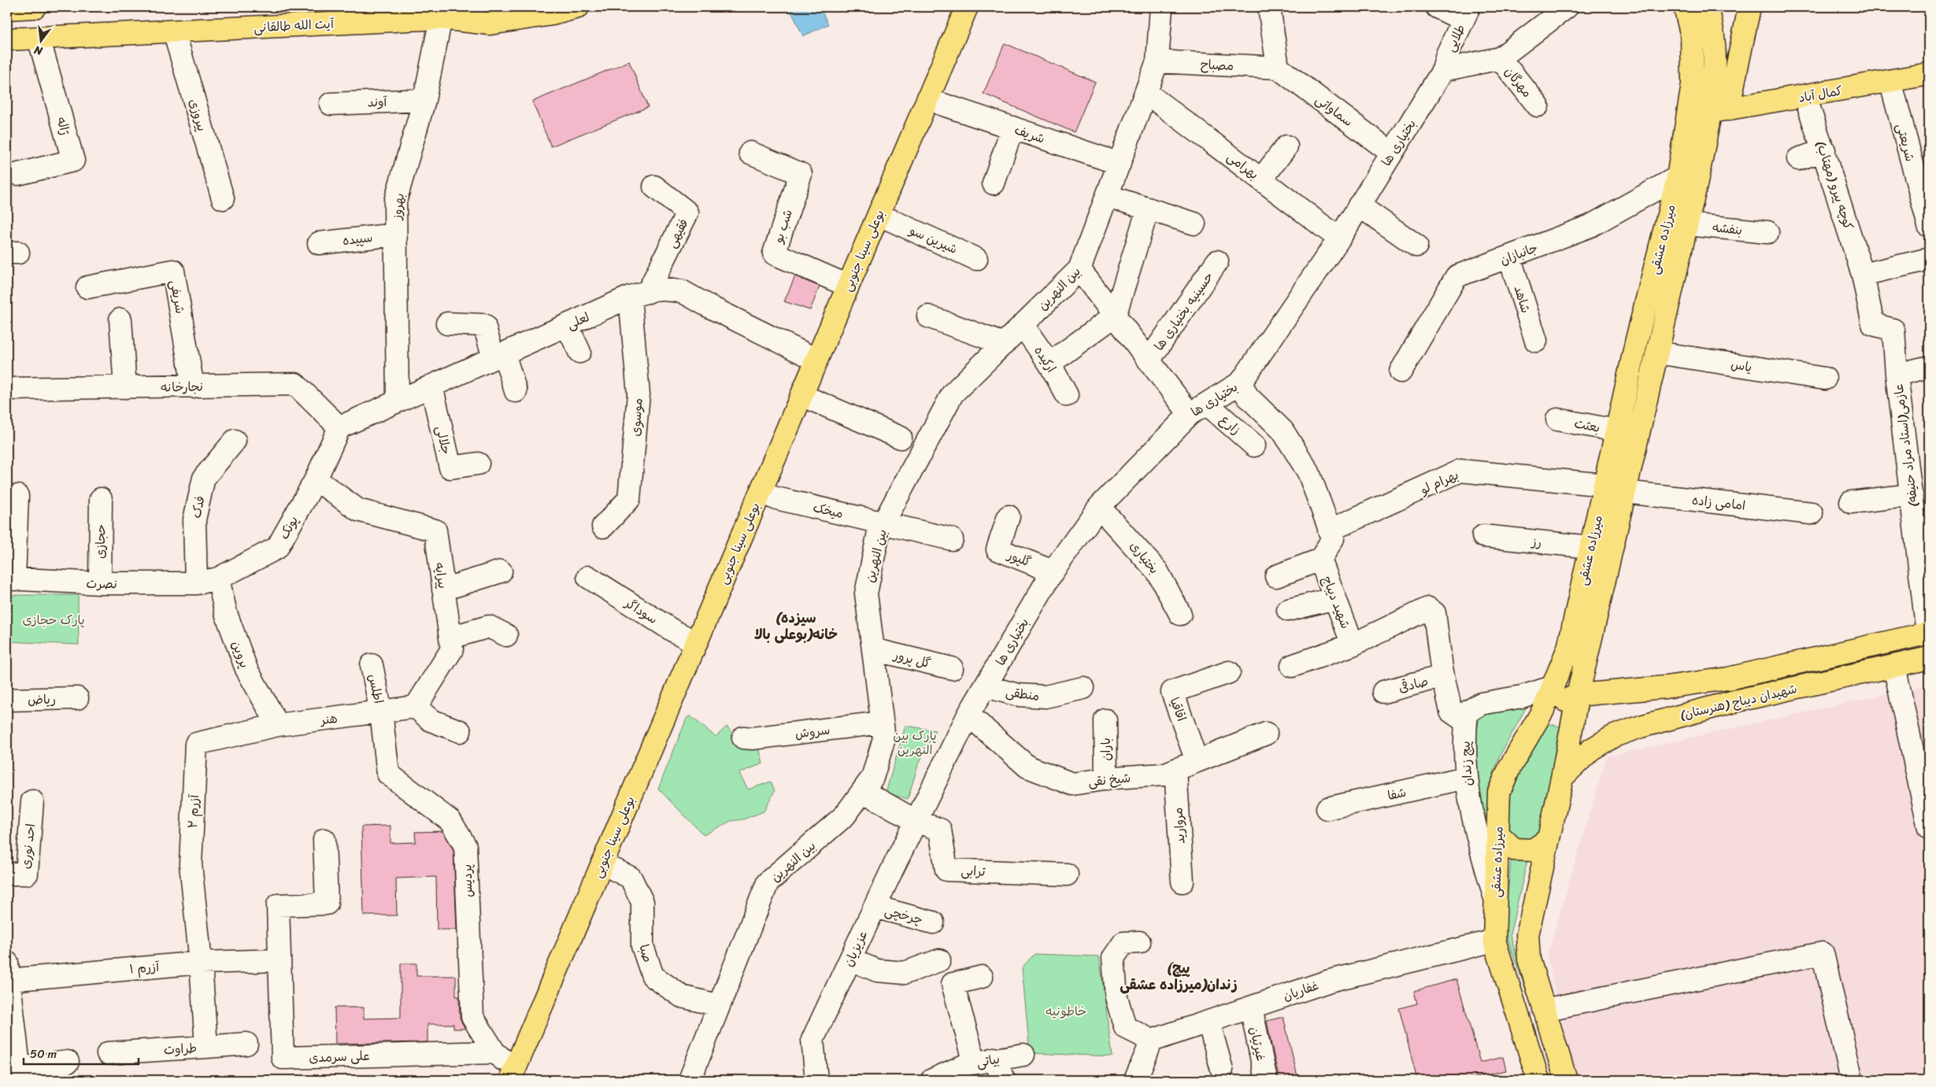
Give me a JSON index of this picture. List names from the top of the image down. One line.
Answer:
{"streets":{"main road":["آیت الله طالقانی","کمال آباد","میرزاده عشقی","بوعلی سینا جنوبی","شهیدان دیباج (هنرستان)"],"street":["طلایی","مصباح","مهرگان","آوند","سماواتی","پیروزی","ژاله","شریف","بختیاری ها","شریعتی","بهرامی","کوچه پیرو (مهتاب)","بهروز","شب بو","بنفشه","فقیهی","سپیده","شیرین سو","جانبازان","بین النهرین","شریفی","شاهد","حسینیه بختیاری ها","لعلی","ارکیده","یاس","نجارخانه","موسوی","زارع","بعثت","جلالی","عازمی(استاد مراد حنیفه)","بهرام لو","امامی زاده","فدک","میخک","پونک","حجازی","رز","بختیاری","گلپور","پیرایه","نصرت","شهید دیباج","سوداگر","پروین","گل پرور","صادقی","اطلس","منطقی","ریاض","اقاقیا","هنر","سروش","باران","پیچ زندان","شیخ نقی","شفا","آزرم ۲","مروارید","احد نوری","ترابی","پردیس","چرخچی","عزیزیان","صبا","آزرم ۱","غفاریان","غیرتیان","طراوت","علی سرمدی","بیاتی"]},"crossings":[["آیت الله طالقانی","پیروزی"],["آیت الله طالقانی","ژاله"],["آیت الله طالقانی","بهروز"],["طلایی","بختیاری ها"],["مصباح","سماواتی"],["مصباح","بین النهرین"],["کمال آباد","شریعتی"],["کمال آباد","کوچه پیرو (مهتاب)"],["کمال آباد","میرزاده عشقی"],["آوند","بهروز"],["سماواتی","بختیاری ها"],["شریف","بوعلی سینا جنوبی"],["شریف","بین النهرین"],["بختیاری ها","بهرامی"],["بختیاری ها","زارع"],["بختیاری ها","بختیاری"],["بختیاری ها","گلپور"],["بختیاری ها","شهید دیباج"],["بختیاری ها","منطقی"],["بختیاری ها","شیخ نقی"],["بختیاری ها","ترابی"],["بختیاری ها","عزیزیان"],["بهرامی","بین النهرین"],["کوچه پیرو (مهتاب)","عازمی(استاد مراد حنیفه)"],["بهروز","سپیده"],["بهروز","لعلی"],["شب بو","بوعلی سینا جنوبی"],["بنفشه","میرزاده عشقی"],["فقیهی","لعلی"],["فقیهی","موسوی"],["شیرین سو","بوعلی سینا جنوبی"],["میرزاده عشقی","جانبازان"],["میرزاده عشقی","یاس"],["میرزاده عشقی","بعثت"],["میرزاده عشقی","بهرام لو"],["میرزاده عشقی","امامی زاده"],["میرزاده عشقی","رز"],["میرزاده عشقی","شهیدان دیباج (هنرستان)"],["میرزاده عشقی","پیچ زندان"],["میرزاده عشقی","غفاریان"],["بوعلی سینا جنوبی","لعلی"],["بوعلی سینا جنوبی","میخک"],["بوعلی سینا جنوبی","سوداگر"],["بوعلی سینا جنوبی","پردیس"],["بوعلی سینا جنوبی","صبا"],["جانبازان","شاهد"],["بین النهرین","ارکیده"],["بین النهرین","زارع"],["بین النهرین","میخک"],["بین النهرین","گل پرور"],["بین النهرین","سروش"],["بین النهرین","صبا"],["شریفی","نجارخانه"],["حسینیه بختیاری ها","زارع"],["لعلی","نجارخانه"],["لعلی","موسوی"],["لعلی","جلالی"],["لعلی","پونک"],["نجارخانه","پونک"],["عازمی(استاد مراد حنیفه)","شهیدان دیباج (هنرستان)"],["بهرام لو","شهید دیباج"],["فدک","پونک"],["فدک","نصرت"],["پونک","پیرایه"],["پونک","نصرت"],["پونک","پروین"],["حجازی","نصرت"],["شهید دیباج","صادقی"],["شهید دیباج","پیچ زندان"],["پروین","هنر"],["پروین","آزرم ۲"],["اطلس","هنر"],["اطلس","پردیس"],["اقاقیا","شیخ نقی"],["هنر","آزرم ۲"],["هنر","پردیس"],["باران","شیخ نقی"],["پیچ زندان","شفا"],["شیخ نقی","مروارید"],["آزرم ۲","آزرم ۱"],["آزرم ۲","طراوت"],["ترابی","عزیزیان"],["پردیس","علی سرمدی"],["چرخچی","عزیزیان"],["آزرم ۱","طراوت"],["آزرم ۱","علی سرمدی"],["غفاریان","غیرتیان"]],"districts":["(سیزده خانه(بوعلی بالا","(پیچ زندان(میرزاده عشقی"],"parks":["پارک حجازی","پارک بین النهرین","خاطونیه"],"scale_bar":"50 m","north":"bottom"}
